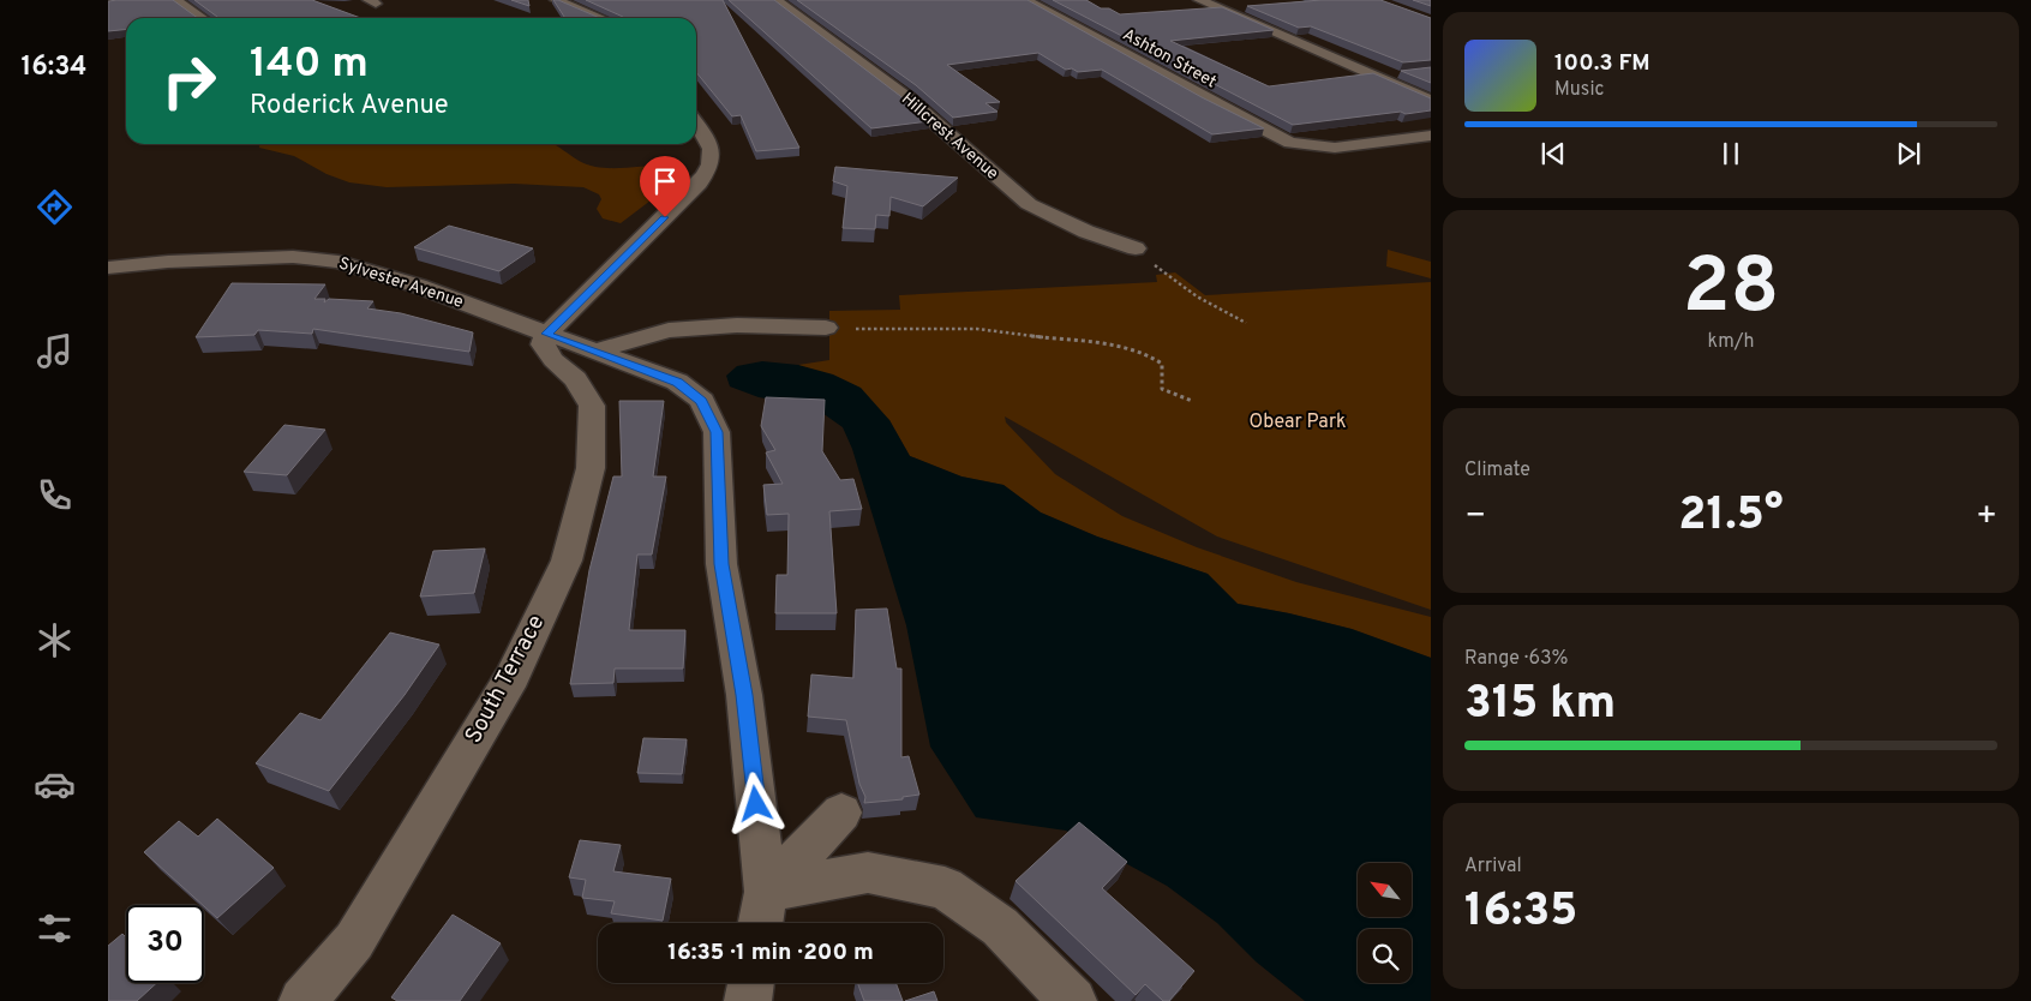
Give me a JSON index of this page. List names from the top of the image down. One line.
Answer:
{"streets":{"street":["Ashton Street","Hillcrest Avenue","Sylvester Avenue","South Terrace"]},"crossings":[["Sylvester Avenue","South Terrace"]],"parks":["Obear Park"],"north":"top left","page":{"tabs":"16:34","turn":["140 m","Roderick Avenue"],"song":["100.3 FM","Music"],"tile":[["28","km/h"],"Climate",["Range · 63%","315 km"],["Arrival","16:35"]],"heat":["−","21.5°","+"],"limit":"30","trip":"16:35 · 1 min · 200 m"}}
